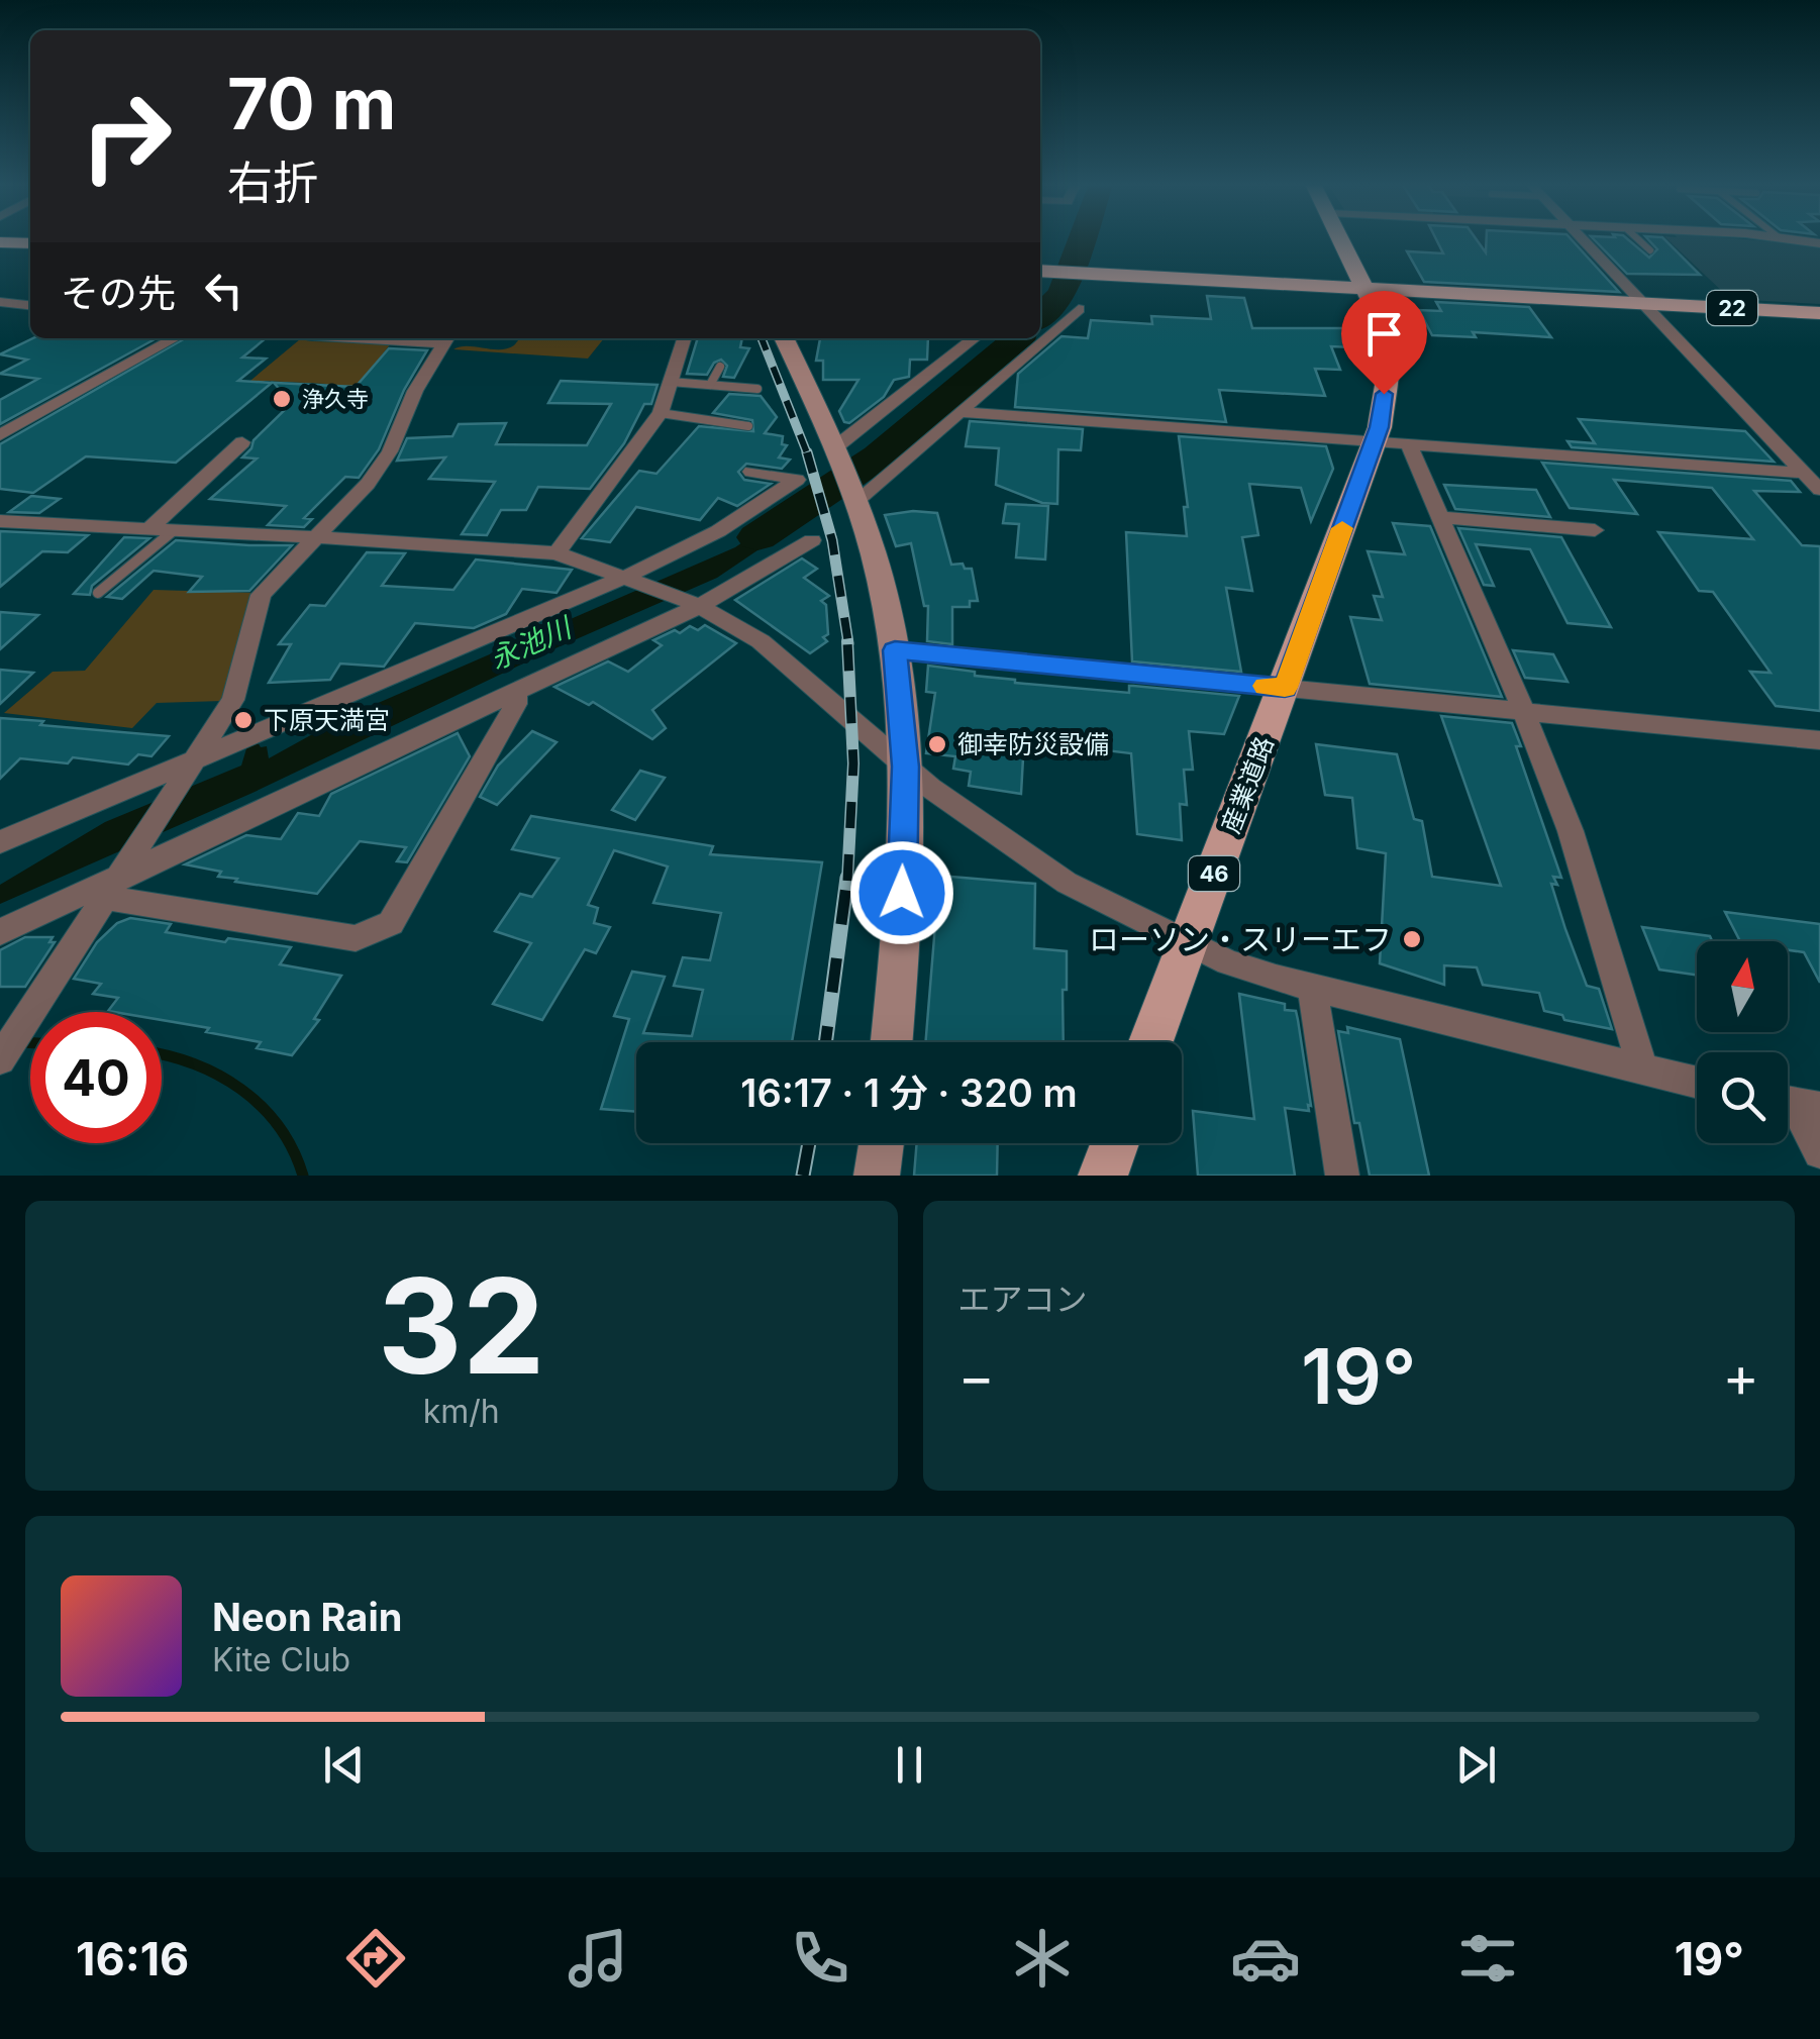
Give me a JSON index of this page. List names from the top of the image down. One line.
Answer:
{"streets":{"main road":["22","産業道路","46"]},"crossings":[["22","産業道路"],["22","46"],["産業道路","46"]],"water":["永池川"],"places":["浄久寺","下原天満宮","御幸防災設備","ローソン・スリーエフ"],"north":"top","page":{"turn":["70 m","右折"],"then":"その先","limit":"40","trip":"16:17 · 1 分 · 320 m","tile":[["32","km/h"],"エアコン"],"heat":["−","19°","+"],"song":["Neon Rain","Kite Club"],"tabs":["16:16","19°"]}}
